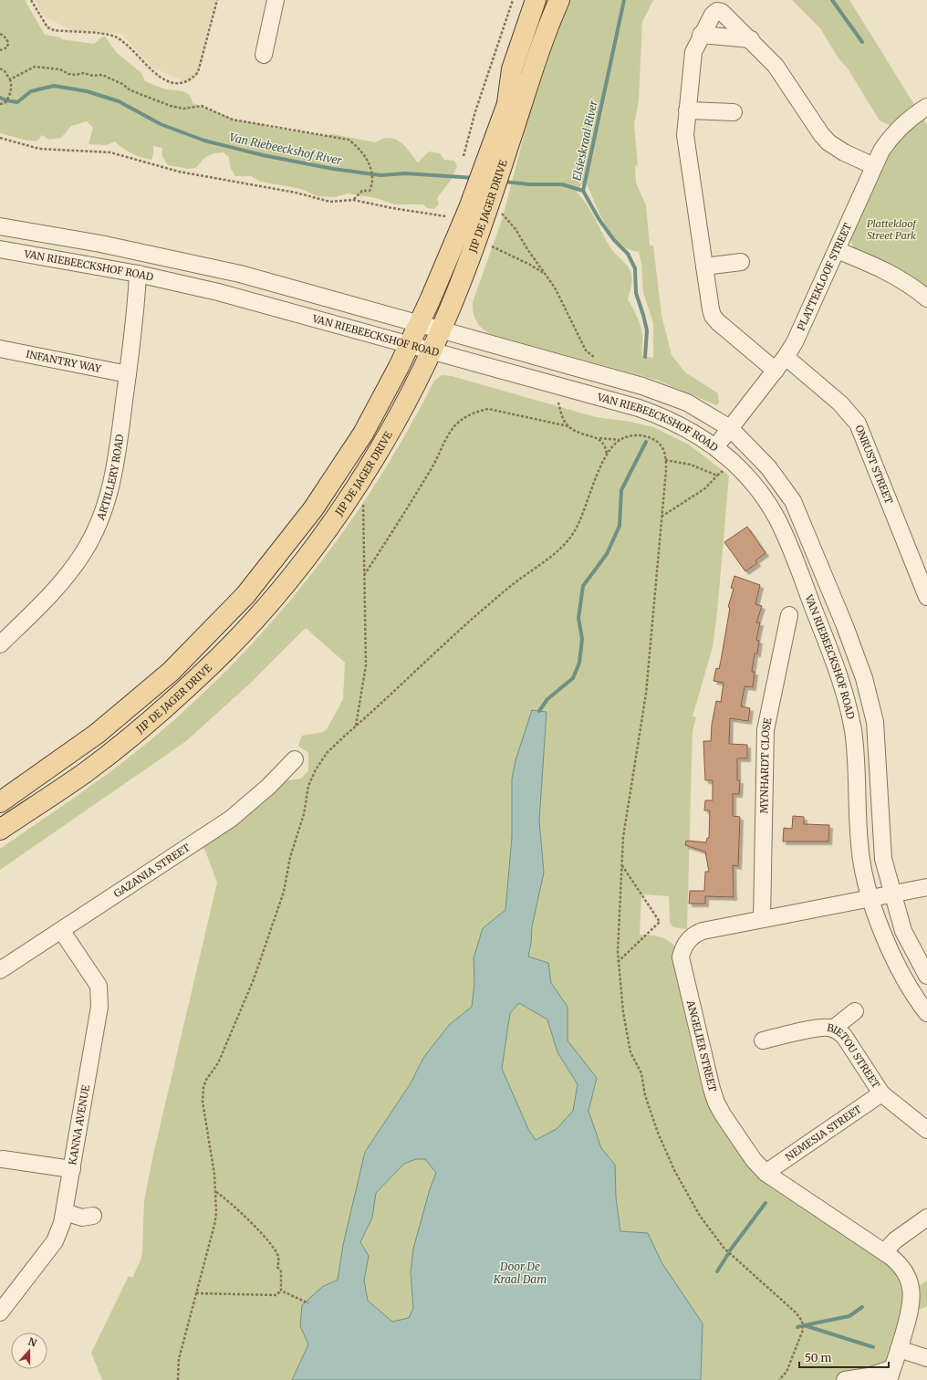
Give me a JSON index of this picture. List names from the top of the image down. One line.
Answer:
{"streets":{"main road":["JIP DE JAGER DRIVE"],"street":["VAN RIEBEECKSHOF ROAD","PLATTEKLOOF STREET","INFANTRY WAY","ONRUST STREET","ARTILLERY ROAD","MYNHARDT CLOSE","GAZANIA STREET","ANGELIER STREET","BIETOU STREET","KANNA AVENUE","NEMESIA STREET"]},"crossings":[["JIP DE JAGER DRIVE","VAN RIEBEECKSHOF ROAD"],["VAN RIEBEECKSHOF ROAD","PLATTEKLOOF STREET"],["VAN RIEBEECKSHOF ROAD","ARTILLERY ROAD"],["VAN RIEBEECKSHOF ROAD","ANGELIER STREET"],["PLATTEKLOOF STREET","ONRUST STREET"],["INFANTRY WAY","ARTILLERY ROAD"],["MYNHARDT CLOSE","ANGELIER STREET"],["GAZANIA STREET","KANNA AVENUE"],["ANGELIER STREET","NEMESIA STREET"],["BIETOU STREET","NEMESIA STREET"]],"water":["Elsieskraal River","Van Riebeeckshof River","Door De Kraal Dam"],"parks":["Plattekloof Street Park"],"scale_bar":"50 m","north":"top"}
